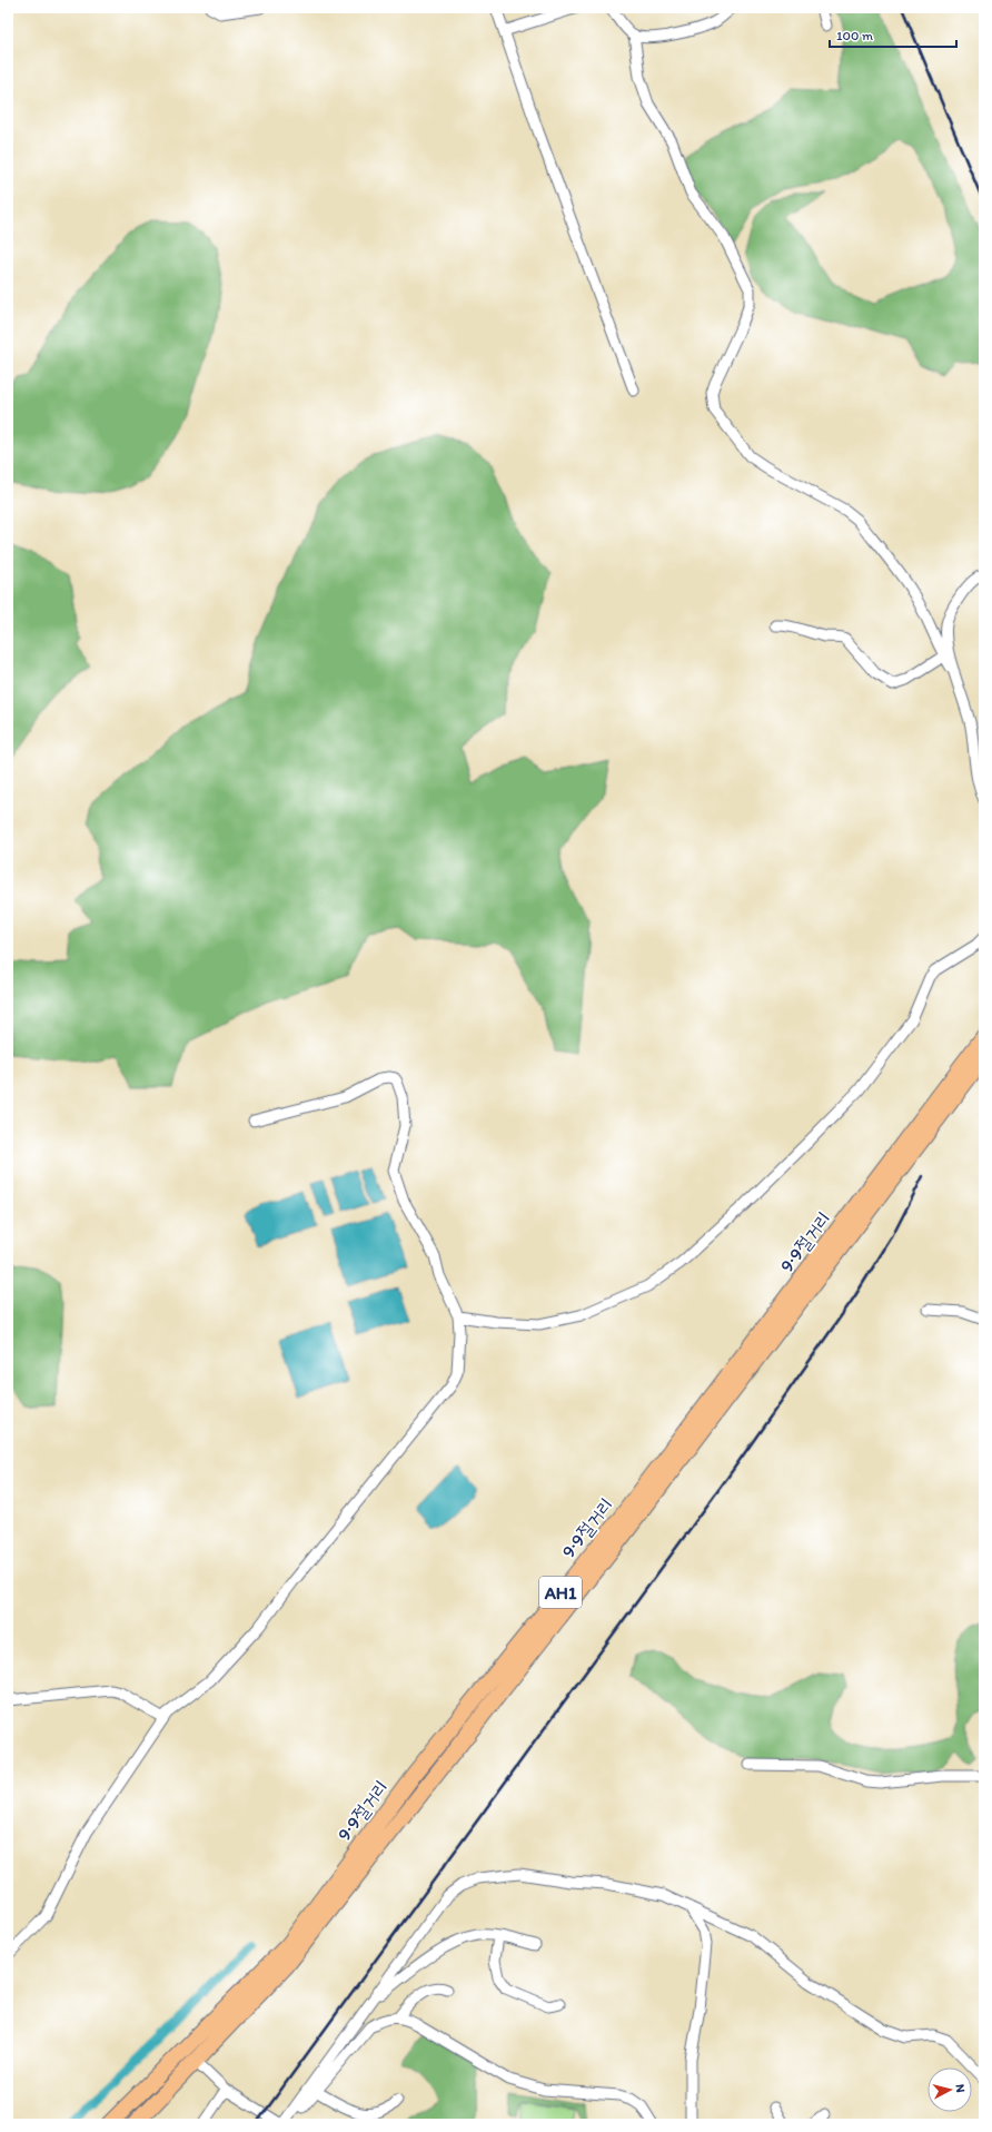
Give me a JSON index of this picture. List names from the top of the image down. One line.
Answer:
{"streets":{"highway":["9·9절거리","AH1"]},"scale_bar":"100 m","north":"right"}
